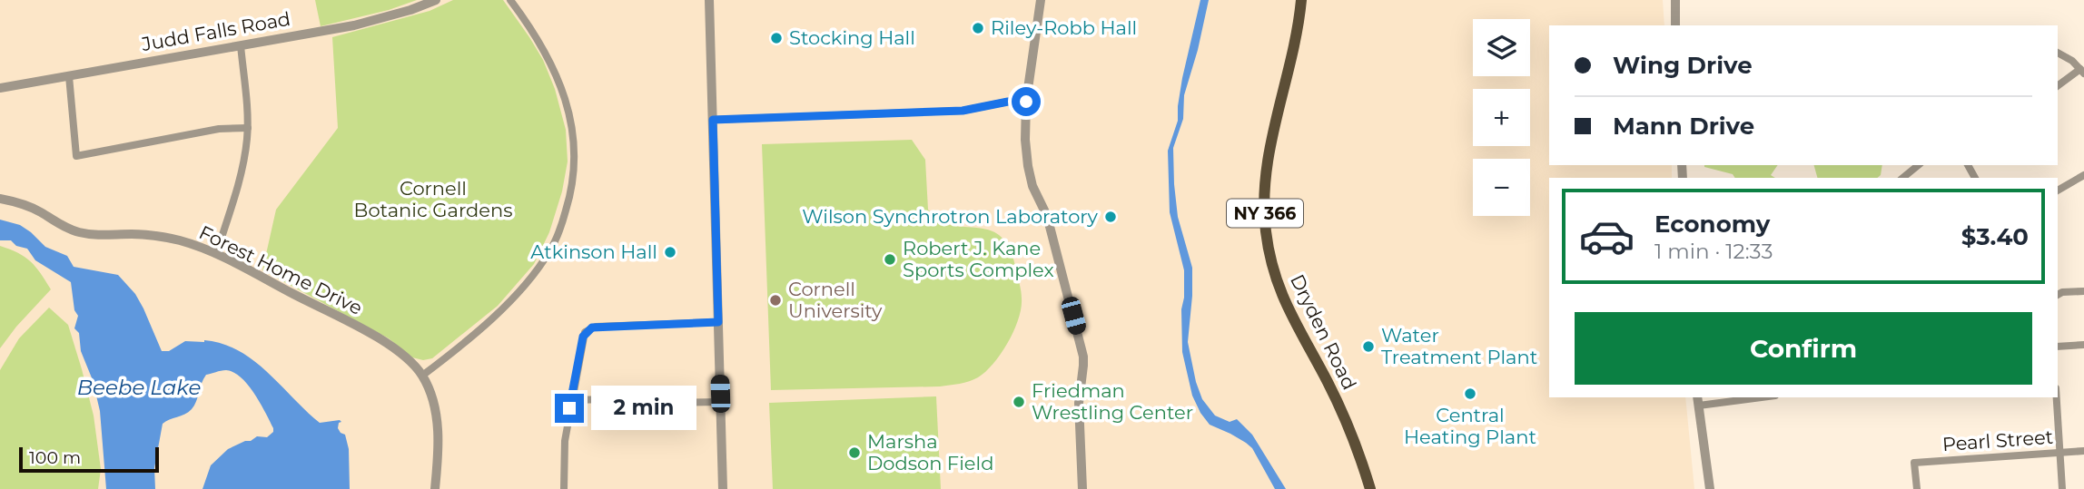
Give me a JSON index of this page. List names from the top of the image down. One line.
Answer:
{"streets":{"main road":["NY 366","Dryden Road"],"street":["Judd Falls Road","Forest Home Drive","Pearl Street"]},"water":["Beebe Lake"],"parks":["Cornell Botanic Gardens"],"places":["Riley-Robb Hall","Stocking Hall","Wilson Synchrotron Laboratory","Atkinson Hall","Robert J. Kane Sports Complex","Cornell University","Water Treatment Plant","Central Heating Plant","Friedman Wrestling Center","Marsha Dodson Field"],"scale_bar":"100 m","page":{"map_buttons":["+","−"],"banner":["Wing Drive","Mann Drive"],"list":[{"name":"Economy","note":"1 min · 12:33","value":"$3.40"}],"buttons":"Confirm","bubble":"2 min","scale":"100 m"}}
